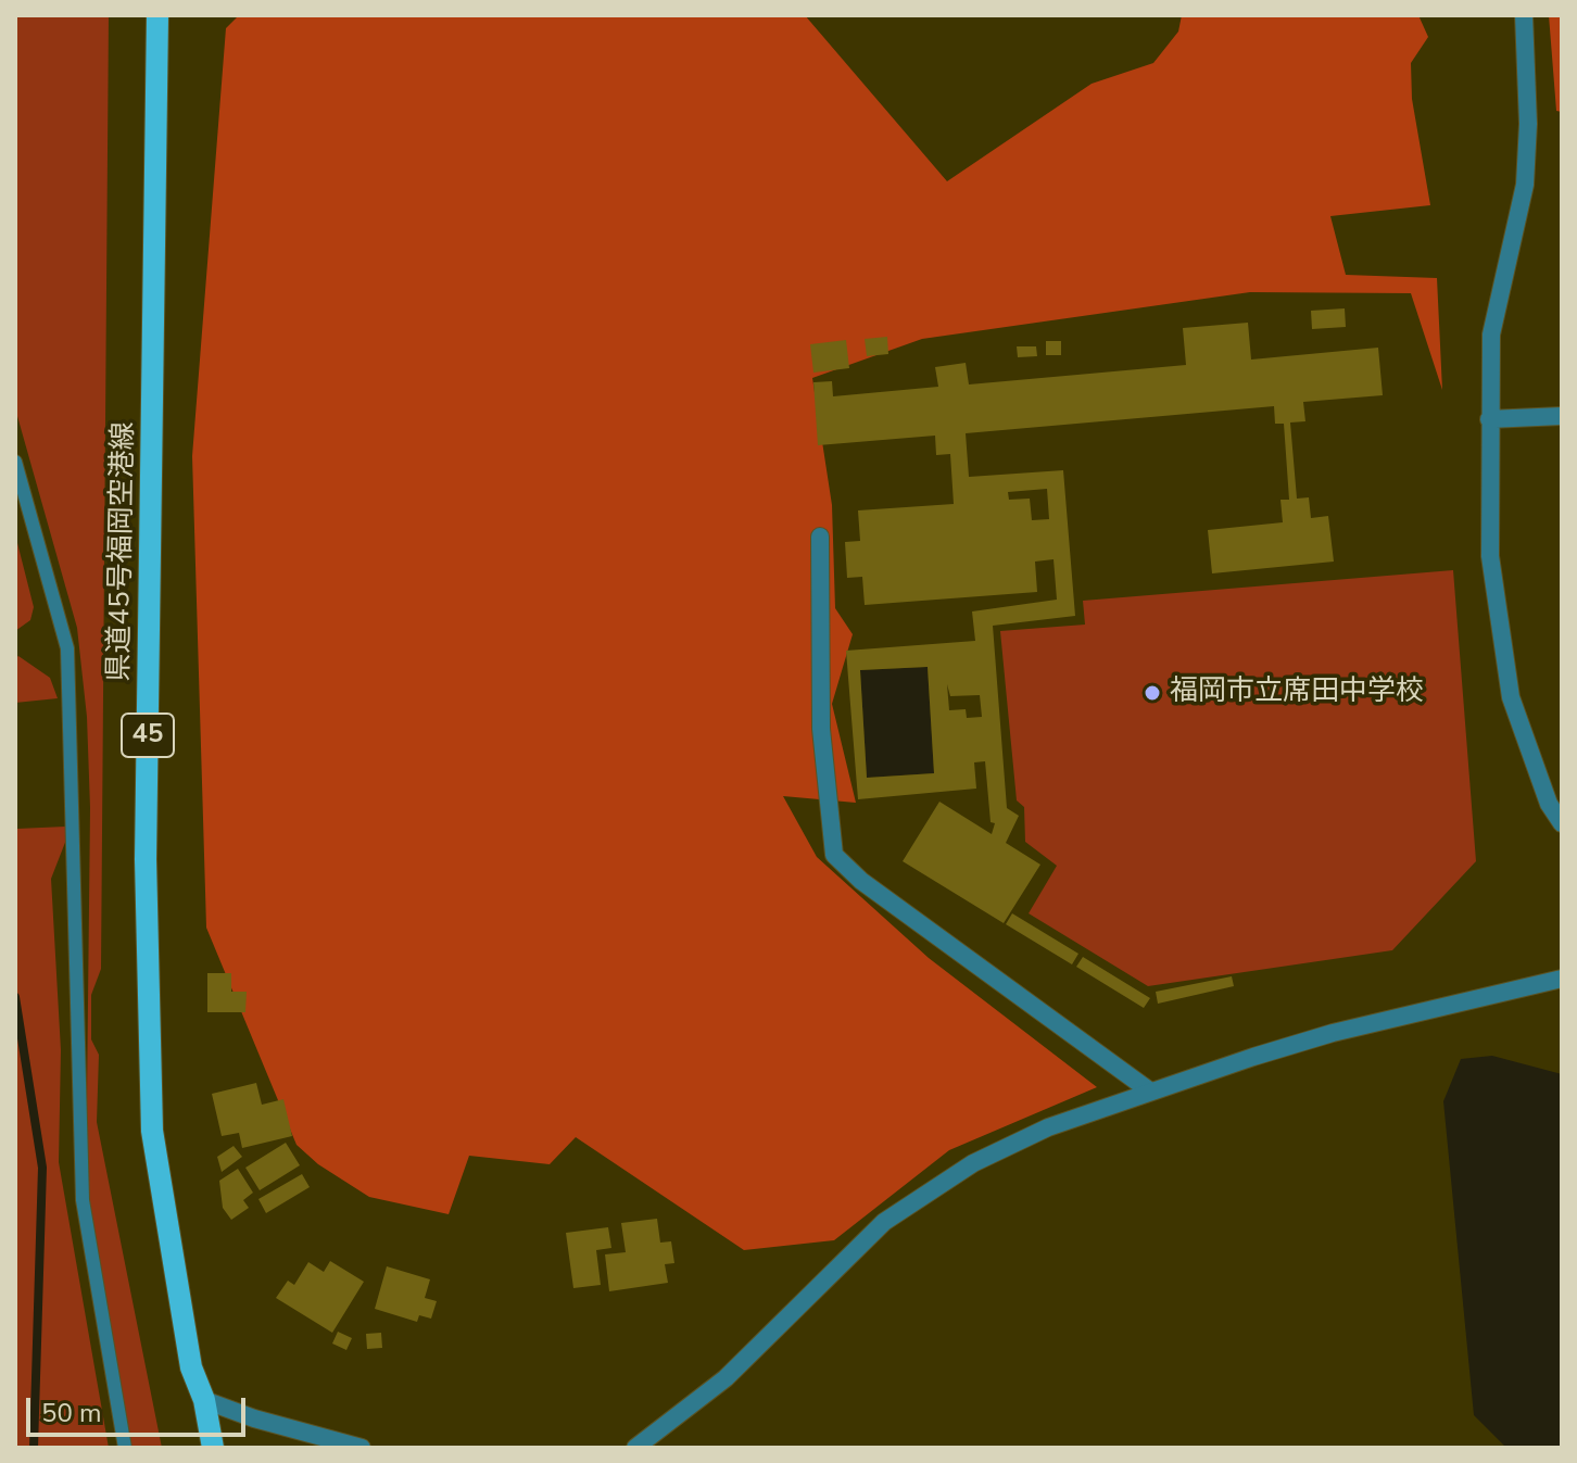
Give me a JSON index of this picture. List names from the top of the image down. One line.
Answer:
{"streets":{"main road":["県道45号福岡空港線","45"]},"places":["福岡市立席田中学校"],"scale_bar":"50 m"}
